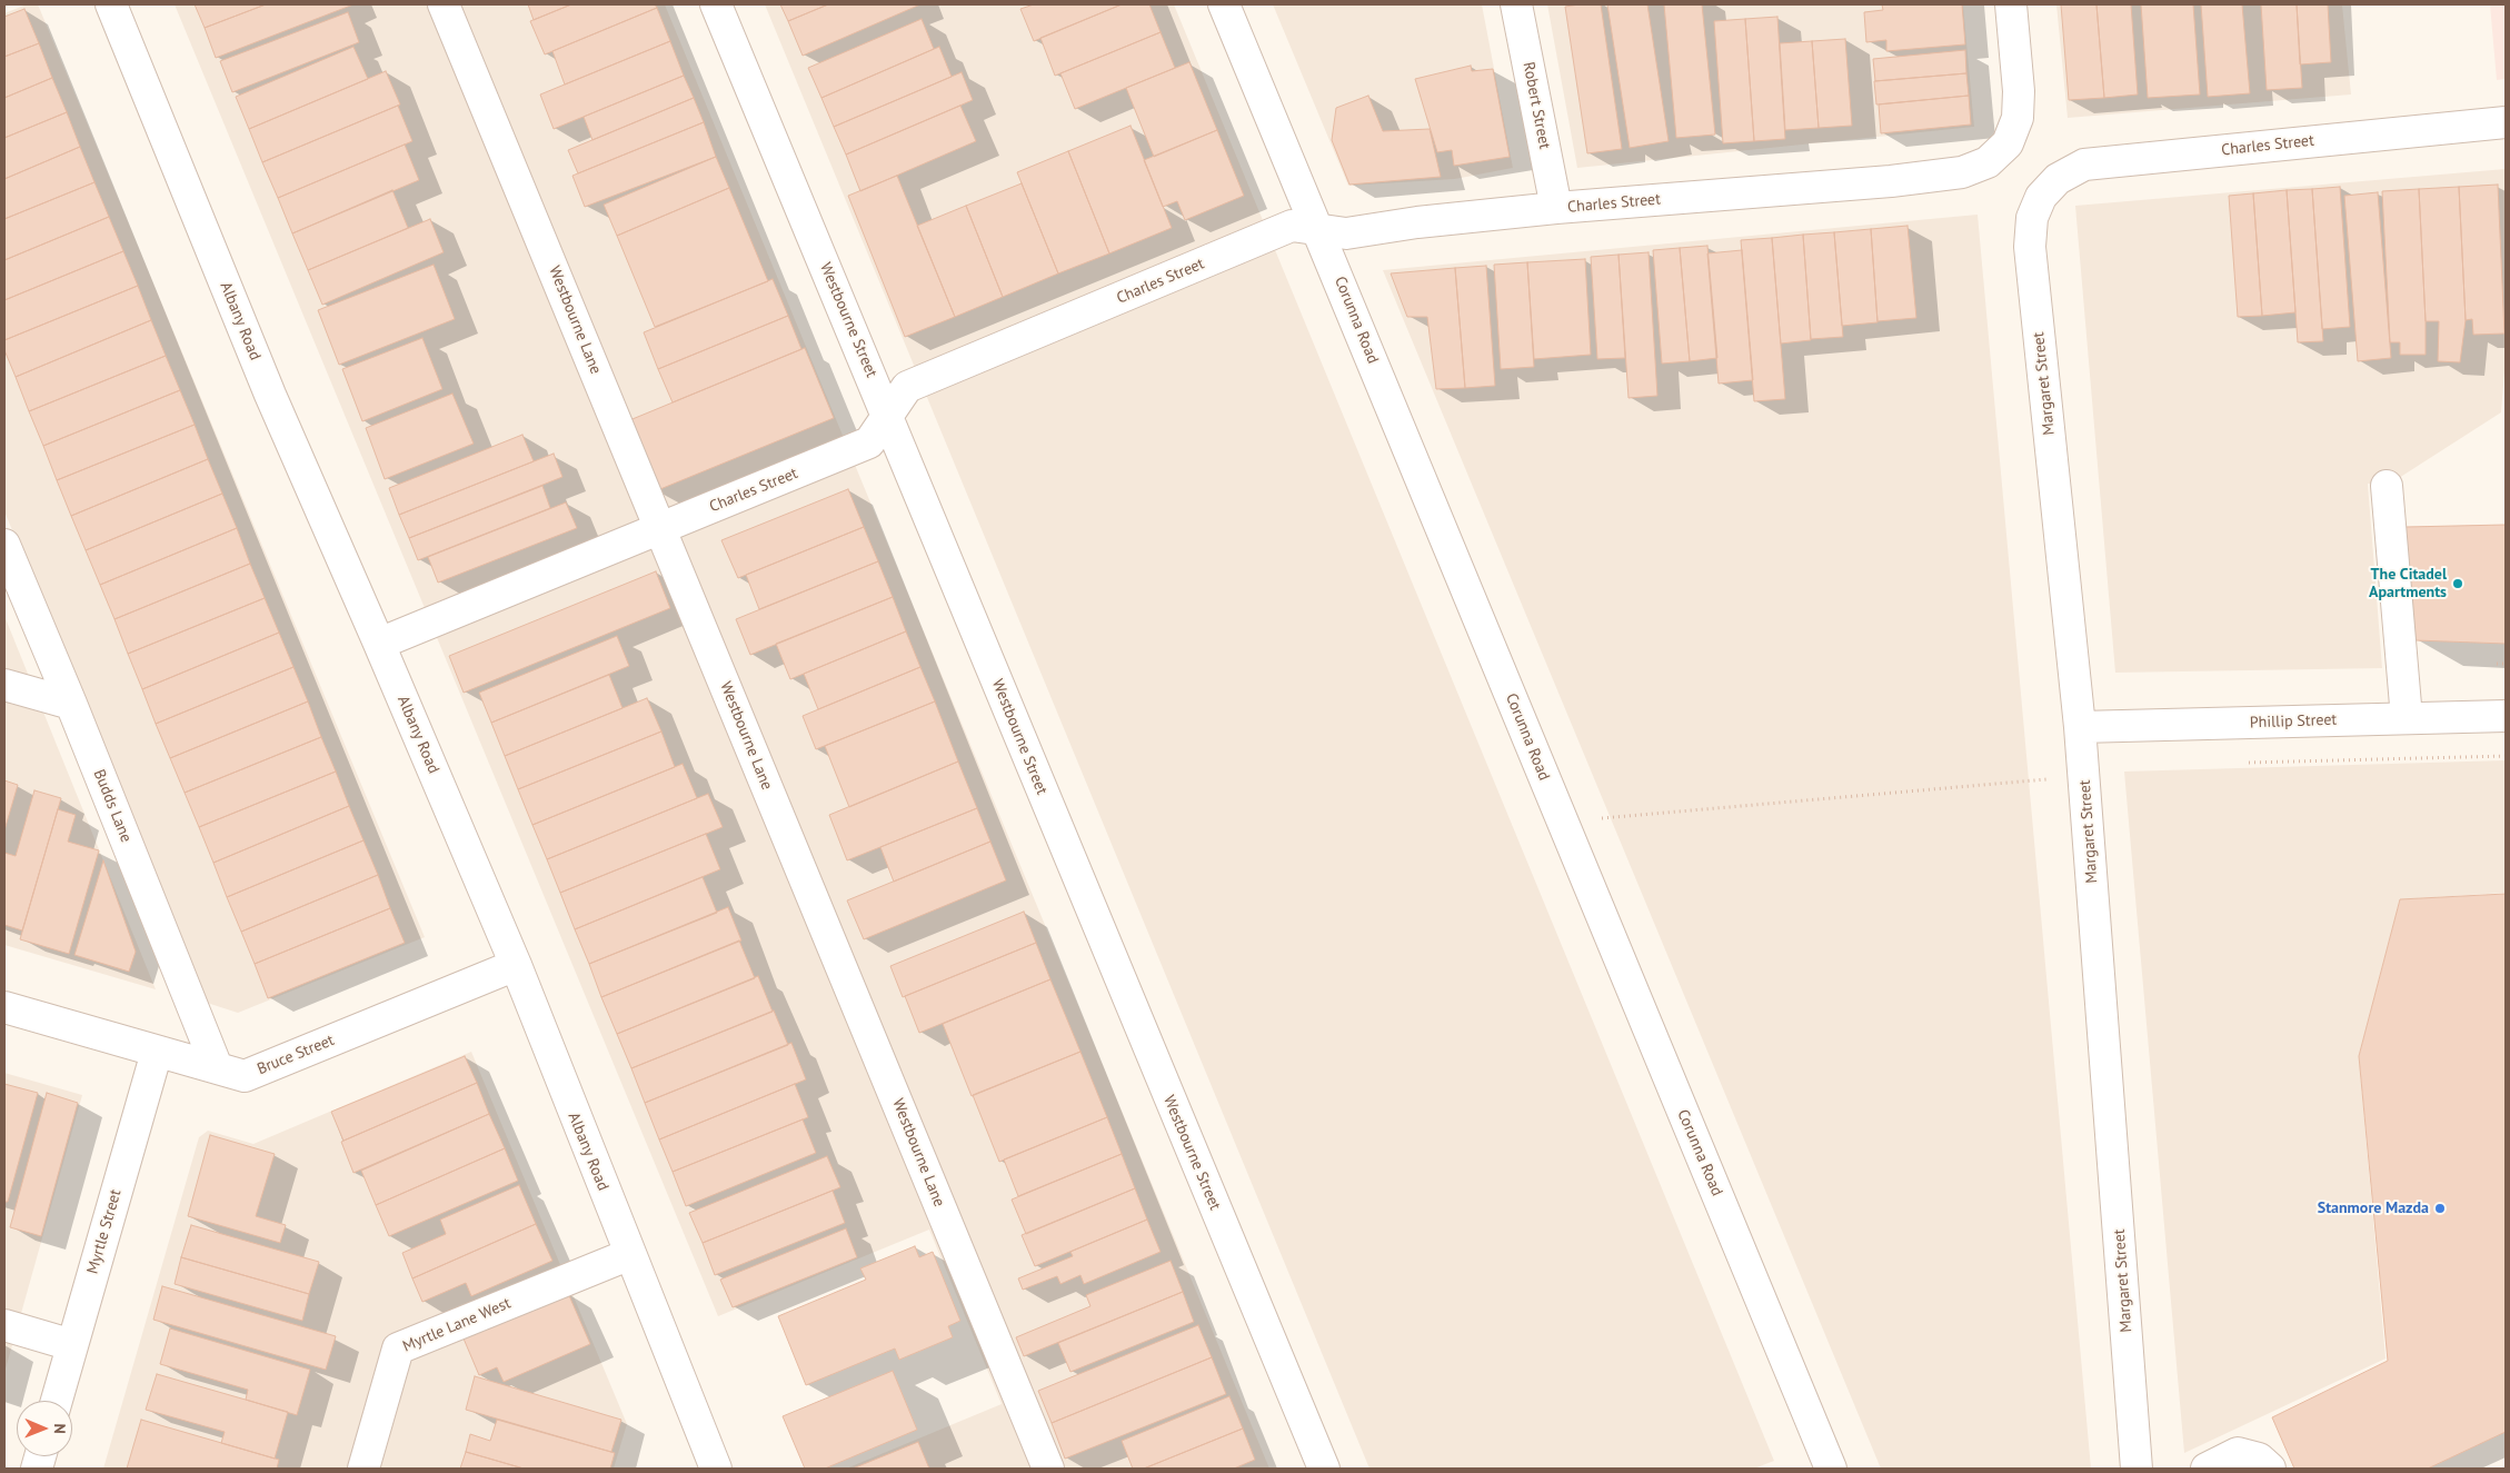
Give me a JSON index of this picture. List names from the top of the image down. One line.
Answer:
{"streets":{"street":["Robert Street","Charles Street","Westbourne Lane","Westbourne Street","Corunna Road","Albany Road","Margaret Street","Phillip Street","Budds Lane","Bruce Street","Myrtle Street","Myrtle Lane West"]},"crossings":[["Robert Street","Charles Street"],["Charles Street","Westbourne Lane"],["Charles Street","Westbourne Street"],["Charles Street","Corunna Road"],["Charles Street","Albany Road"],["Charles Street","Margaret Street"],["Albany Road","Bruce Street"],["Albany Road","Myrtle Lane West"],["Margaret Street","Phillip Street"],["Budds Lane","Bruce Street"],["Bruce Street","Myrtle Street"]],"places":["The Citadel Apartments","Stanmore Mazda"],"north":"right"}
